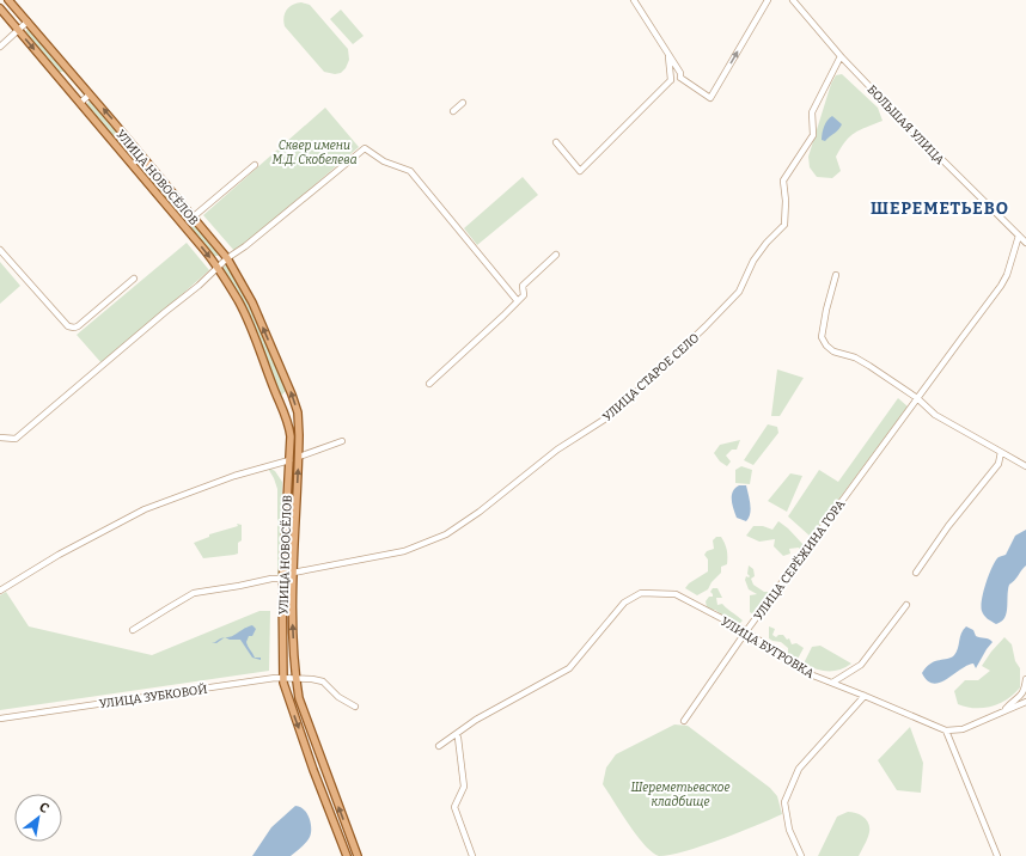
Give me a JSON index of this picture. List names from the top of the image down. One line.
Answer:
{"streets":{"main road":["УЛИЦА НОВОСЁЛОВ"],"street":["БОЛЬШАЯ УЛИЦА","УЛИЦА СТАРОЕ СЕЛО","УЛИЦА СЕРЁЖИНА ГОРА","УЛИЦА БУГРОВКА","УЛИЦА ЗУБКОВОЙ"]},"crossings":[["БОЛЬШАЯ УЛИЦА","УЛИЦА СТАРОЕ СЕЛО"],["БОЛЬШАЯ УЛИЦА","УЛИЦА СЕРЁЖИНА ГОРА"],["УЛИЦА НОВОСЁЛОВ","УЛИЦА СТАРОЕ СЕЛО"],["УЛИЦА НОВОСЁЛОВ","УЛИЦА ЗУБКОВОЙ"],["УЛИЦА СЕРЁЖИНА ГОРА","УЛИЦА БУГРОВКА"]],"districts":["ШЕРЕМЕТЬЕВО"],"parks":["Сквер имени М.Д. Скобелева","Шереметьевское кладбище"],"north":"top right"}
